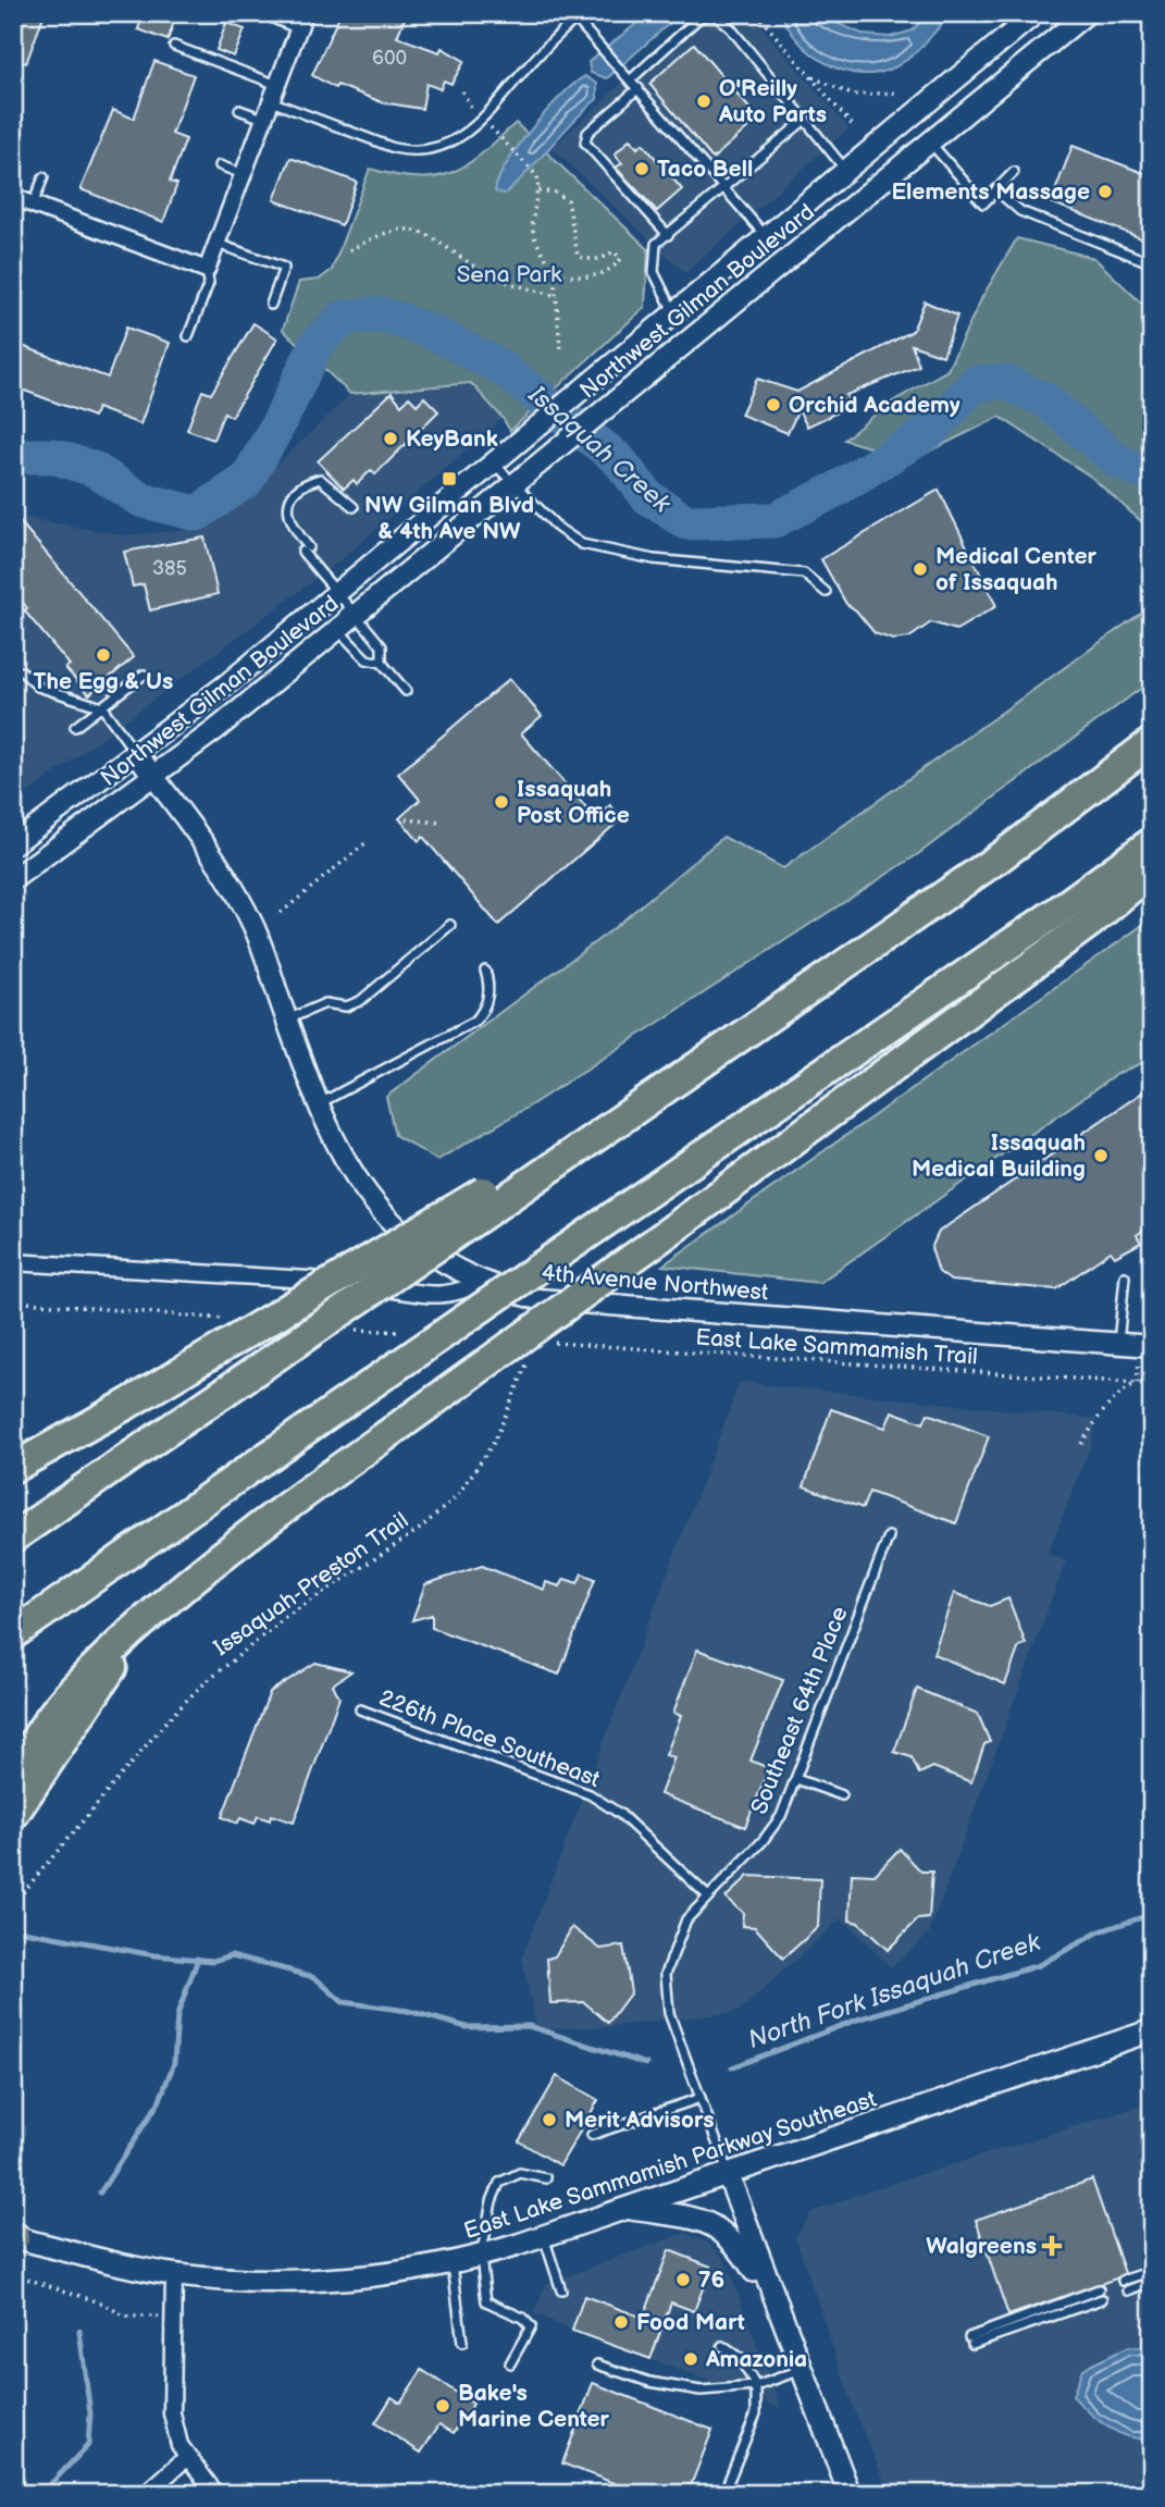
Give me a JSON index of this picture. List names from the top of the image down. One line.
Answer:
{"streets":{"main road":["East Lake Sammamish Parkway Southeast"],"street":["Northwest Gilman Boulevard","4th Avenue Northwest"],"lane":["Southeast 64th Place","226th Place Southeast"],"path":["East Lake Sammamish Trail","Issaquah-Preston Trail"]},"crossings":[["Northwest Gilman Boulevard","4th Avenue Northwest"],["Southeast 64th Place","226th Place Southeast"],["Southeast 64th Place","East Lake Sammamish Parkway Southeast"]],"water":["Issaquah Creek","North Fork Issaquah Creek"],"parks":["Sena Park"],"places":{"other":["O'Reilly Auto Parts","Taco Bell","Elements Massage","Orchid Academy","KeyBank","Medical Center of Issaquah","The Egg & Us","Issaquah Post Office","Issaquah Medical Building","Merit Advisors","76","Food Mart","Amazonia","Bake's Marine Center"],"transit":["NW Gilman Blvd & 4th Ave NW"],"health":["Walgreens"]},"house_numbers":["600","385"]}
